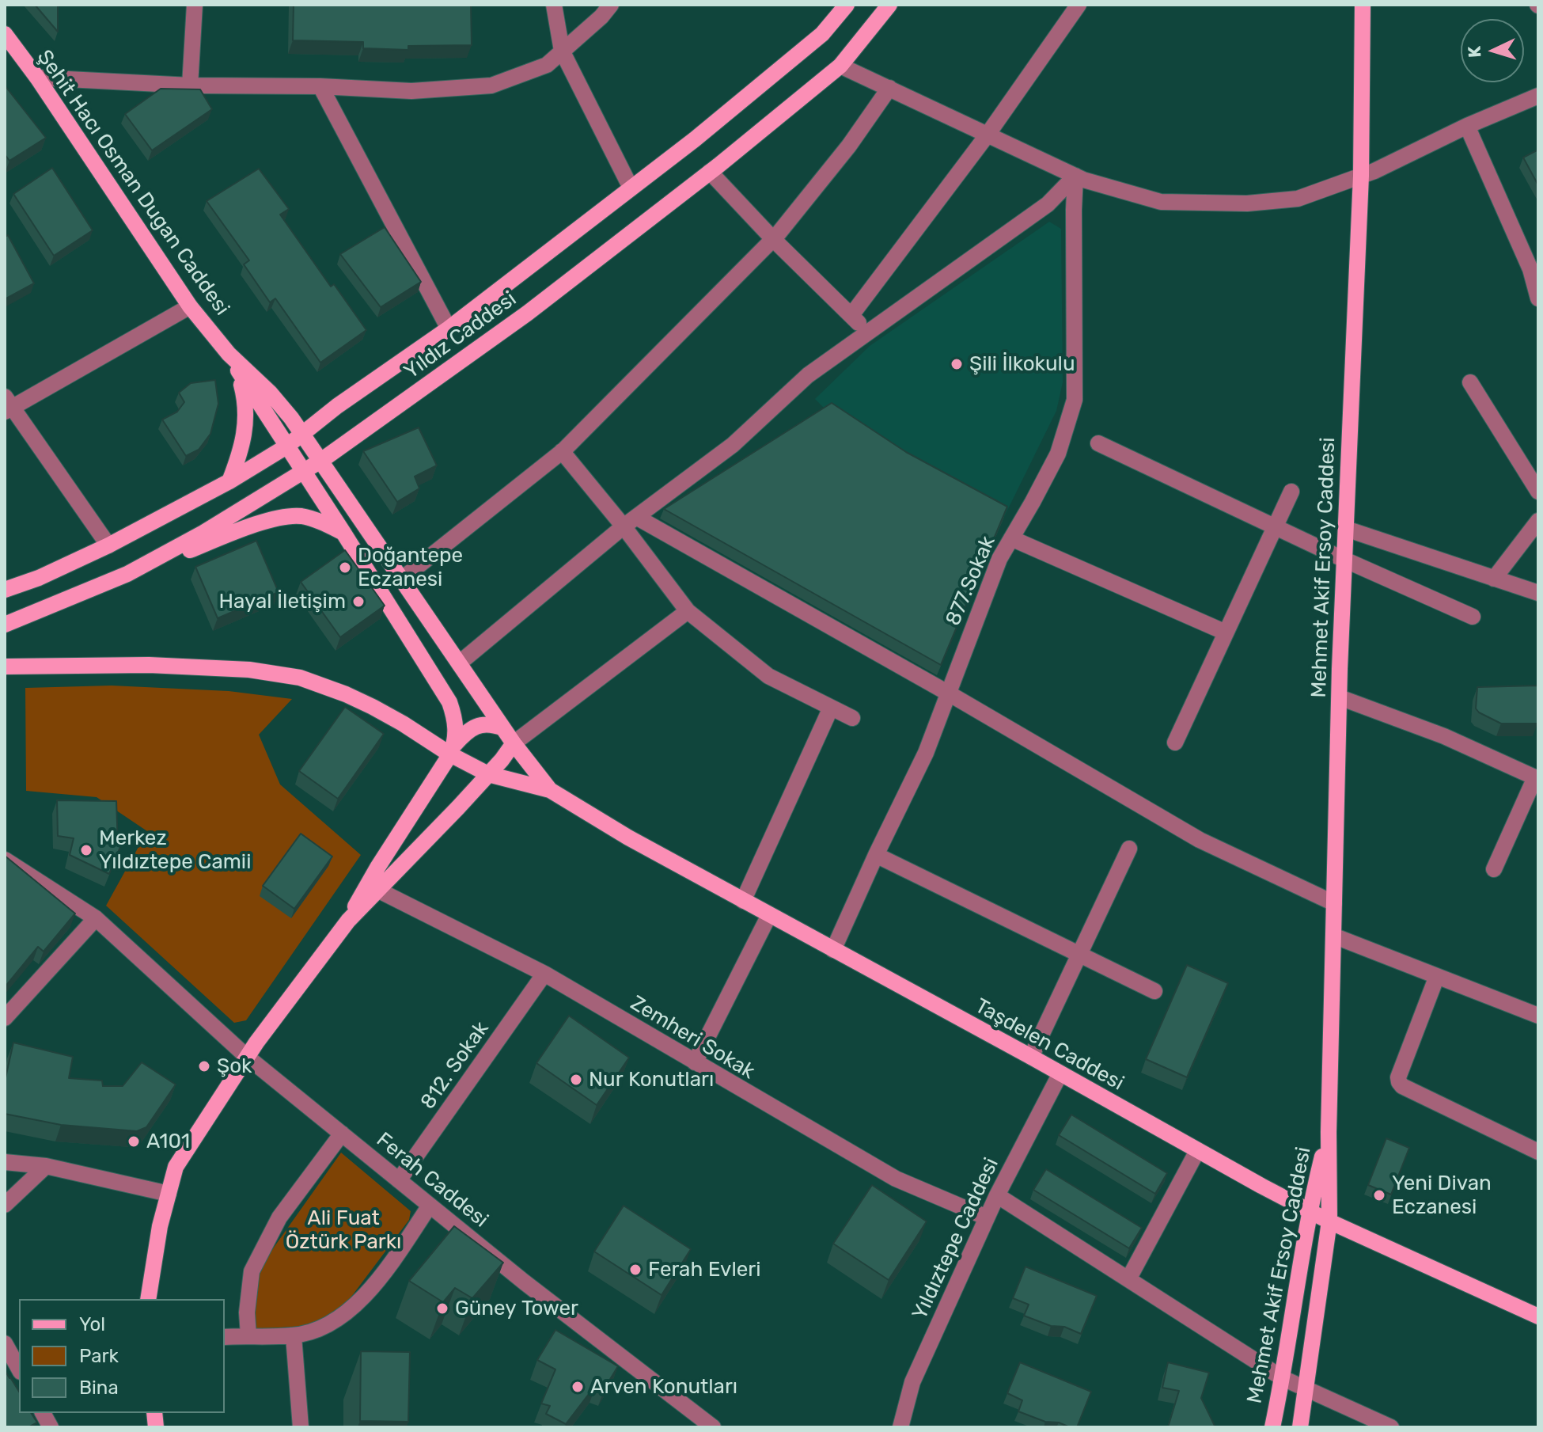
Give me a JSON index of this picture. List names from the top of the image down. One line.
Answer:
{"streets":{"main road":["Şehit Hacı Osman Dugan Caddesi","Yıldız Caddesi","Mehmet Akif Ersoy Caddesi","Taşdelen Caddesi"],"street":["877.Sokak","Zemheri Sokak","812. Sokak","Ferah Caddesi","Yıldıztepe Caddesi"]},"crossings":[["Mehmet Akif Ersoy Caddesi","Taşdelen Caddesi"],["877.Sokak","Taşdelen Caddesi"],["Zemheri Sokak","812. Sokak"],["Zemheri Sokak","Yıldıztepe Caddesi"],["Taşdelen Caddesi","Yıldıztepe Caddesi"],["812. Sokak","Ferah Caddesi"]],"parks":["Ali Fuat Öztürk Parkı"],"places":["Şili İlkokulu","Doğantepe Eczanesi","Hayal İletişim","Merkez Yıldıztepe Camii","Şok","Nur Konutları","A101","Yeni Divan Eczanesi","Ferah Evleri","Güney Tower","Arven Konutları"],"legend":["Yol","Park","Bina"],"north":"left"}
